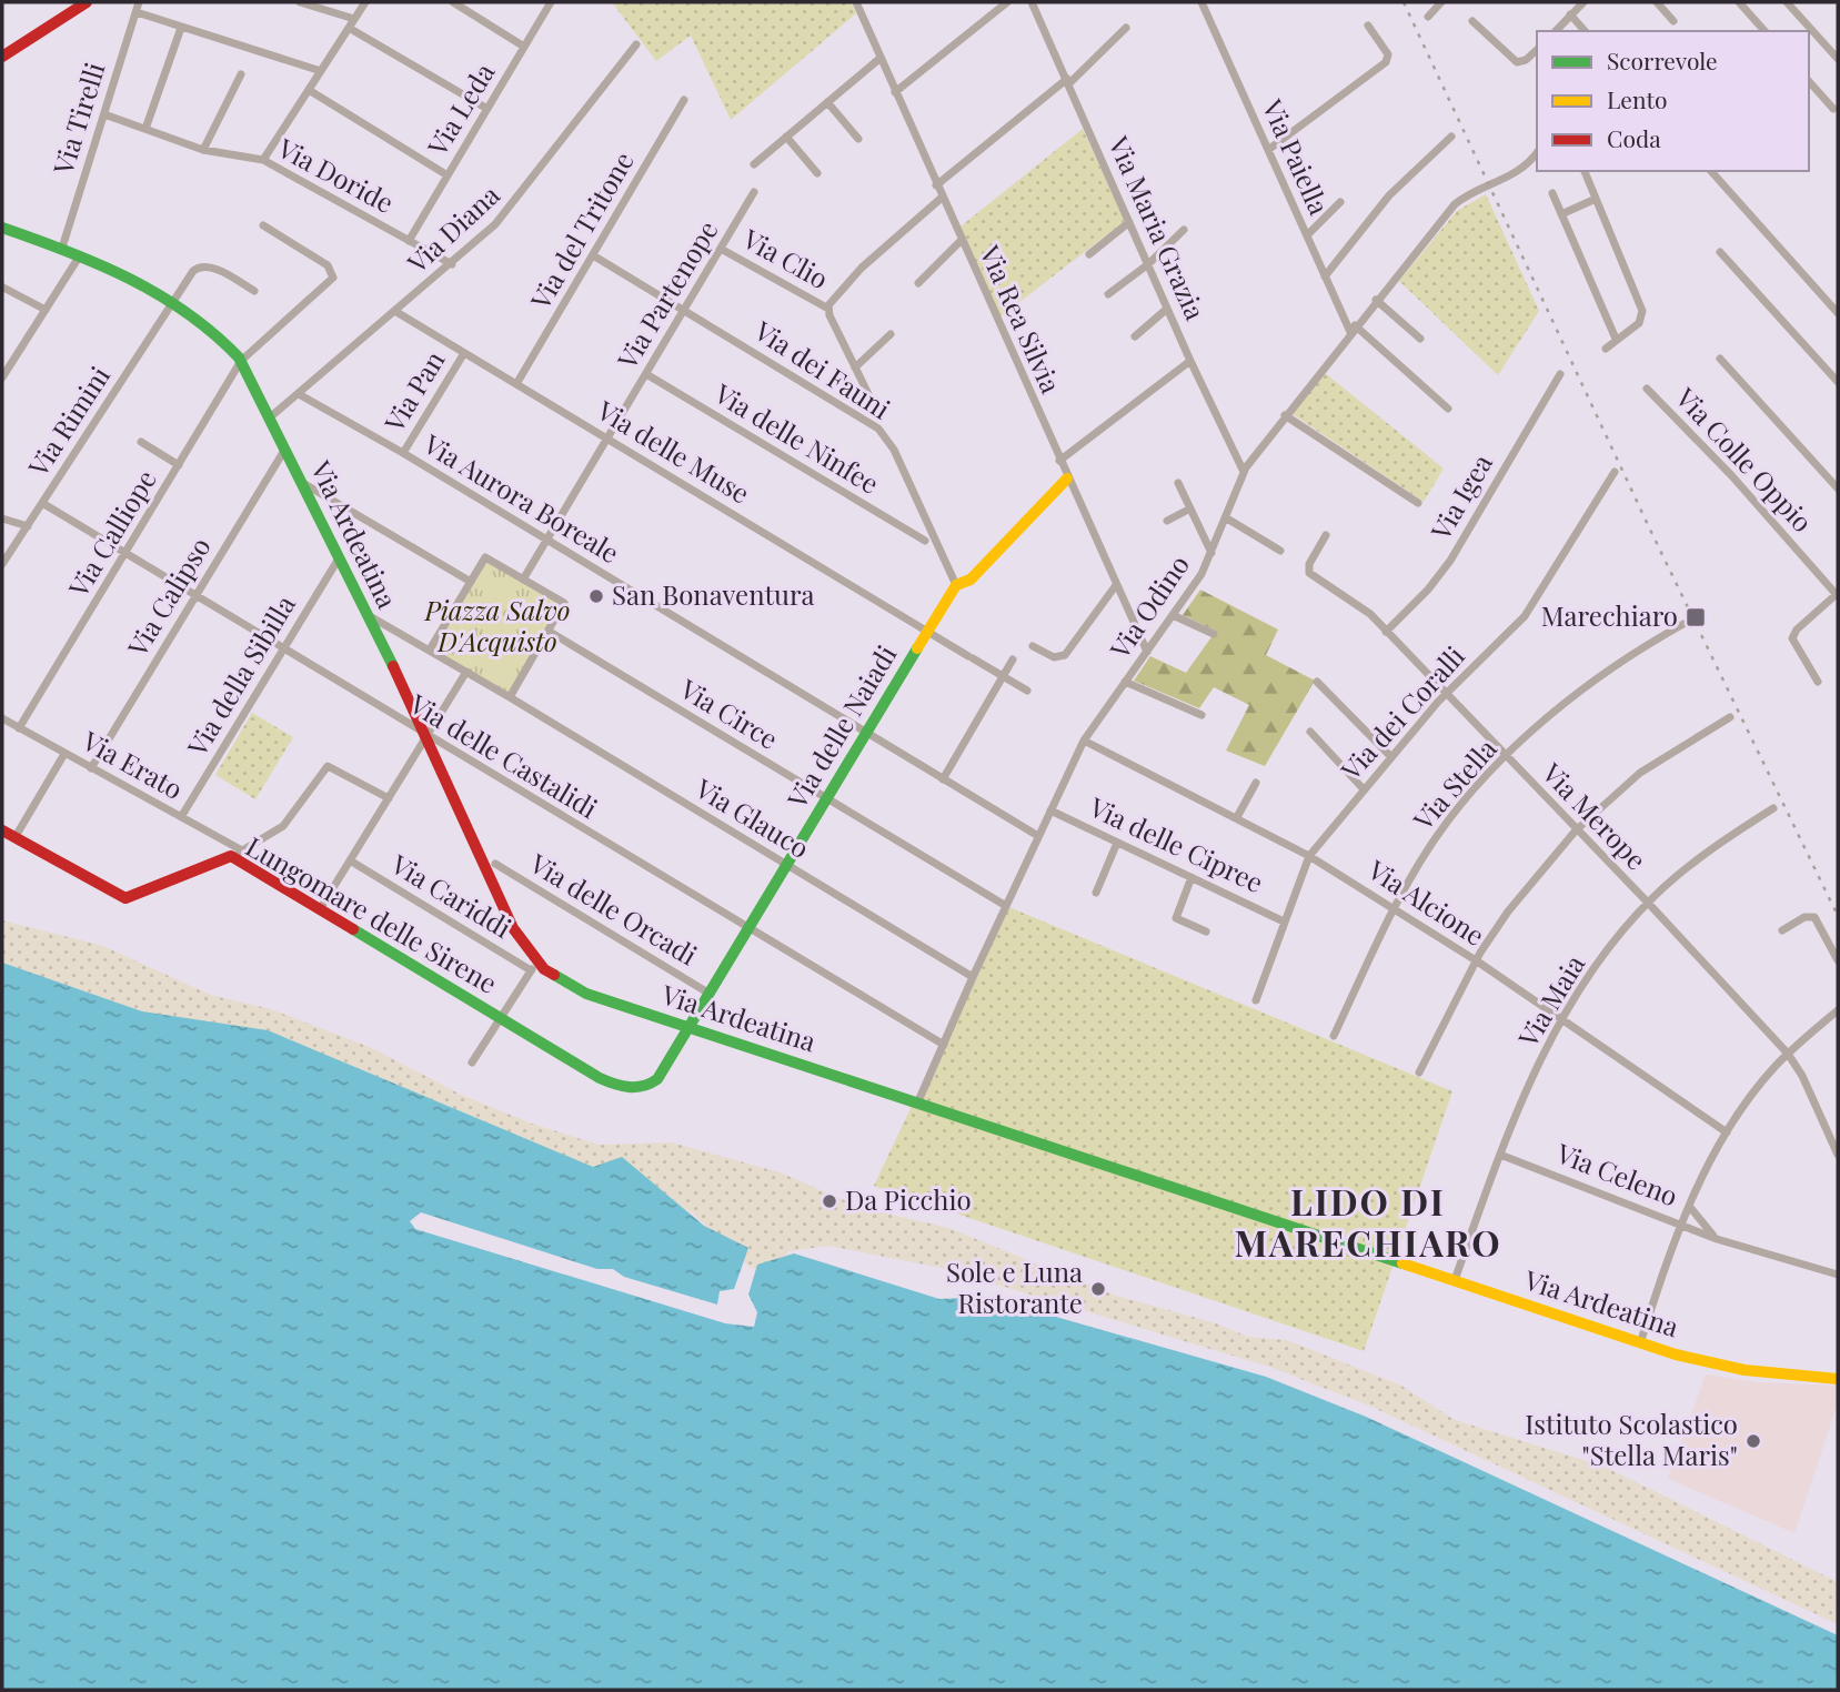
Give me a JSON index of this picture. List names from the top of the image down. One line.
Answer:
{"streets":{"main road":["Via Ardeatina","Via delle Naiadi","Lungomare delle Sirene"],"street":["Via Leda","Via Tirelli","Via Paiella","Via Doride","Via Maria Grazia","Via Diana","Via del Tritone","Via Clio","Via Partenope","Via Rea Silvia","Via dei Fauni","Via Pan","Via Rimini","Via delle Ninfee","Via delle Muse","Via Colle Oppio","Via Igea","Via Aurora Boreale","Via Calliope","Via Calipso","Via Odino","Via della Sibilla","Via dei Coralli","Via Circe","Via delle Castalidi","Via Erato","Via Stella","Via Merope","Via Glauco","Via delle Cipree","Via Cariddi","Via Alcione","Via delle Orcadi","Via Maia","Via Celeno"]},"crossings":[["Via Leda","Via Doride"],["Via Tirelli","Via Doride"],["Via Tirelli","Via Ardeatina"],["Via Paiella","Via Odino"],["Via Doride","Via Diana"],["Via Maria Grazia","Via Odino"],["Via Diana","Via delle Muse"],["Via Diana","Via Aurora Boreale"],["Via Diana","Via Ardeatina"],["Via del Tritone","Via dei Fauni"],["Via del Tritone","Via delle Muse"],["Via Clio","Via Partenope"],["Via Partenope","Via dei Fauni"],["Via Partenope","Via delle Ninfee"],["Via Partenope","Via delle Muse"],["Via Partenope","Via Aurora Boreale"],["Via Rea Silvia","Via Odino"],["Via Rea Silvia","Via delle Naiadi"],["Via dei Fauni","Via delle Naiadi"],["Via Pan","Via delle Muse"],["Via Pan","Via Aurora Boreale"],["Via Rimini","Via Ardeatina"],["Via Rimini","Via delle Castalidi"],["Via delle Muse","Via delle Naiadi"],["Via Igea","Via Merope"],["Via Aurora Boreale","Via Odino"],["Via Aurora Boreale","Via delle Naiadi"],["Via Calliope","Via Ardeatina"],["Via Calliope","Via delle Castalidi"],["Via Calliope","Via Erato"],["Via Ardeatina","Via Calipso"],["Via Ardeatina","Via Odino"],["Via Ardeatina","Via della Sibilla"],["Via Ardeatina","Via delle Naiadi"],["Via Ardeatina","Via delle Castalidi"],["Via Ardeatina","Via Cariddi"],["Via Ardeatina","Lungomare delle Sirene"],["Via Ardeatina","Via Maia"],["Via Calipso","Via delle Castalidi"],["Via Calipso","Via Erato"],["Via Odino","Via Circe"],["Via Odino","Via delle Castalidi"],["Via Odino","Via Glauco"],["Via Odino","Via delle Cipree"],["Via Odino","Via Alcione"],["Via della Sibilla","Via delle Castalidi"],["Via della Sibilla","Via Erato"],["Via dei Coralli","Via Merope"],["Via dei Coralli","Via delle Cipree"],["Via dei Coralli","Via Alcione"],["Via Circe","Via delle Naiadi"],["Via delle Naiadi","Via delle Castalidi"],["Via delle Naiadi","Via Glauco"],["Via delle Naiadi","Via delle Orcadi"],["Via delle Naiadi","Lungomare delle Sirene"],["Via Erato","Lungomare delle Sirene"],["Via Stella","Via Merope"],["Via Stella","Via Alcione"],["Via Merope","Via Maia"],["Via Alcione","Via Maia"],["Via Maia","Via Celeno"]],"districts":["LIDO DI MARECHIARO"],"parks":["Piazza Salvo D'Acquisto"],"places":{"other":["San Bonaventura","Da Picchio","Sole e Luna Ristorante","Istituto Scolastico \"Stella Maris\""],"transit":["Marechiaro"]},"legend":["Scorrevole","Lento","Coda"]}
